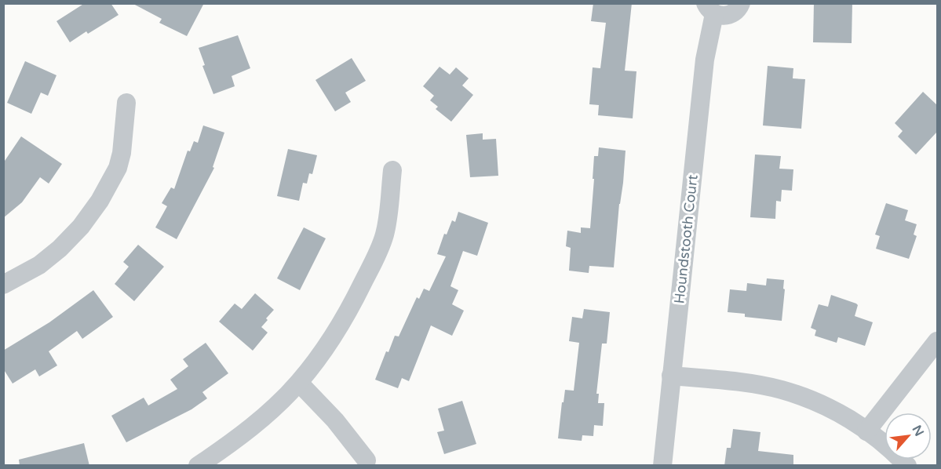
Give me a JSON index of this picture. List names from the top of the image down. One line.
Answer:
{"streets":{"street":["Houndstooth Court"]},"north":"top right"}
